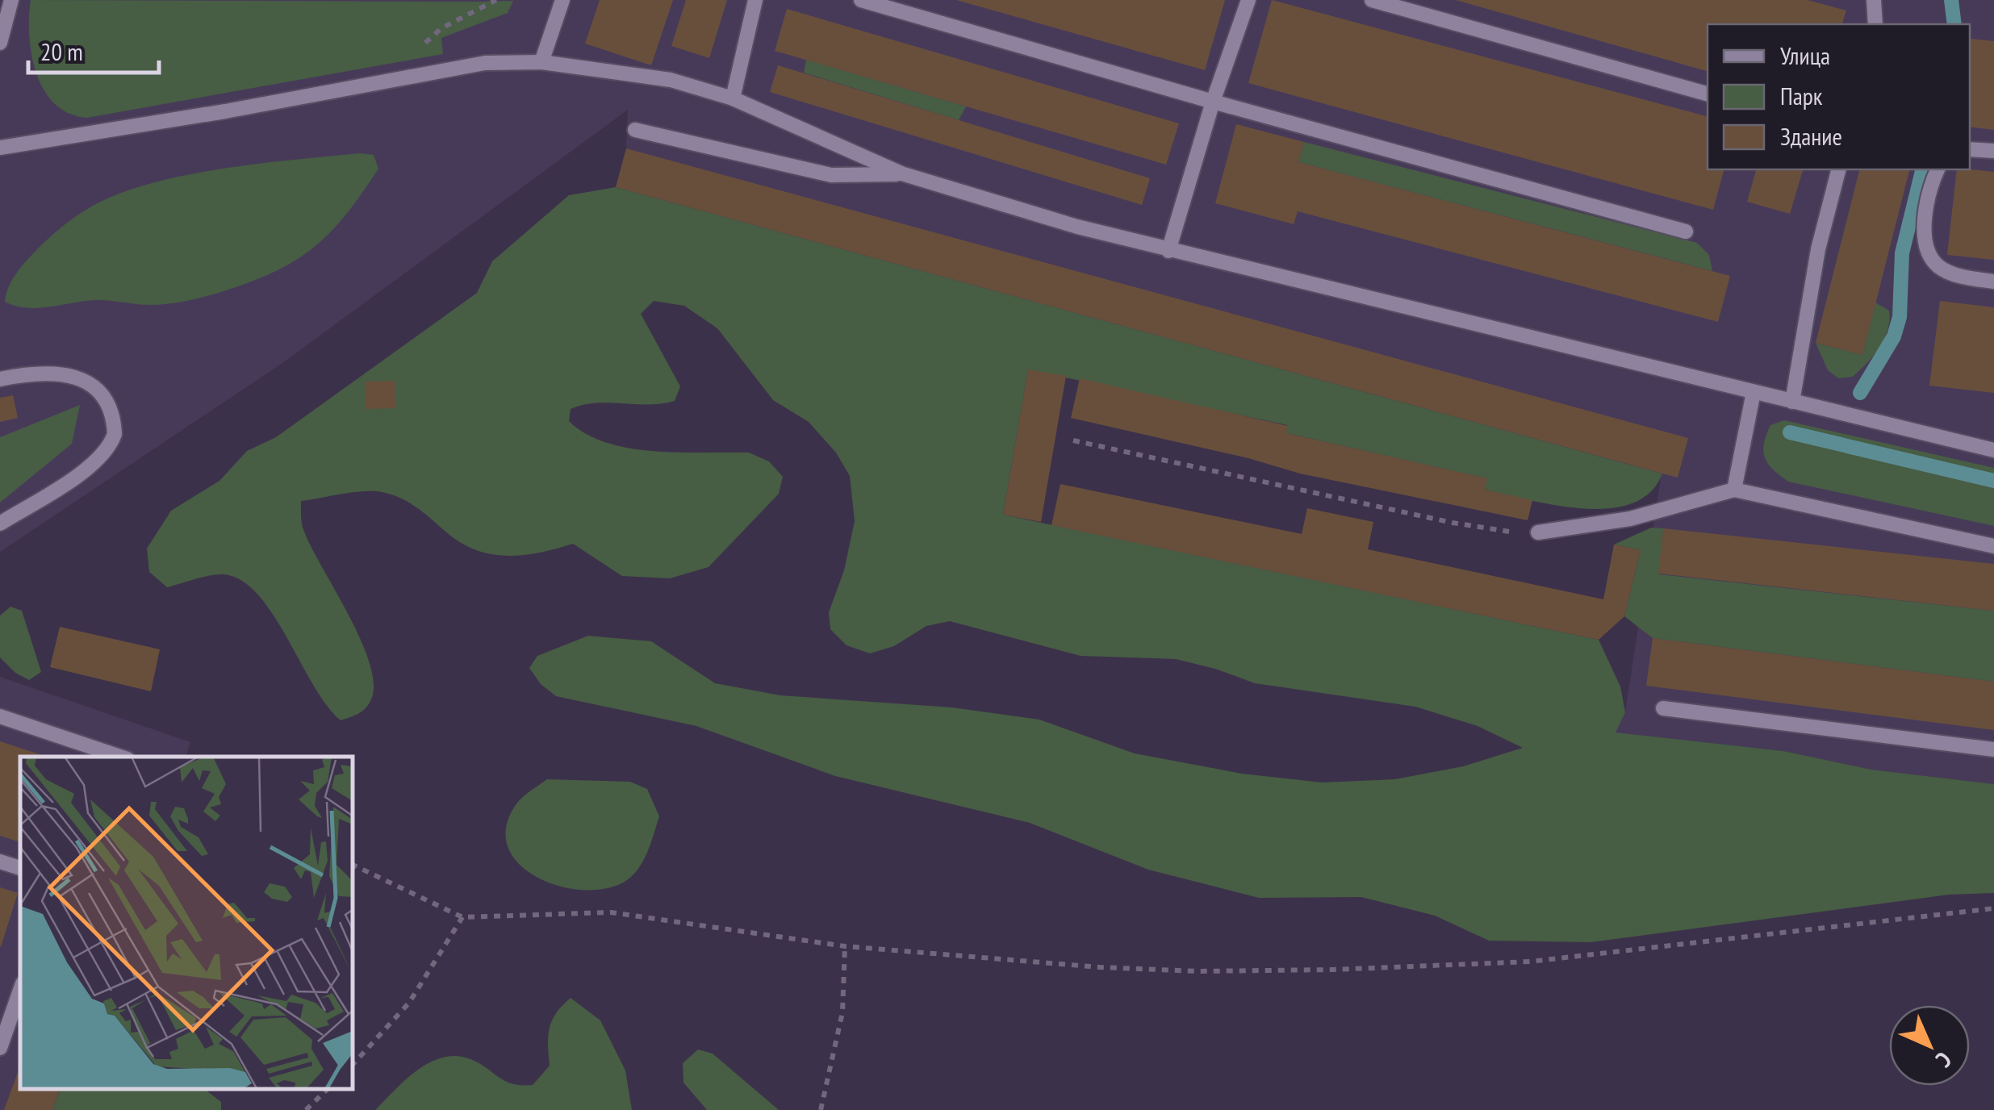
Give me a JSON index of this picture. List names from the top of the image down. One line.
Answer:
{"legend":["Улица","Парк","Здание"],"scale_bar":"20 m","north":"bottom right"}
